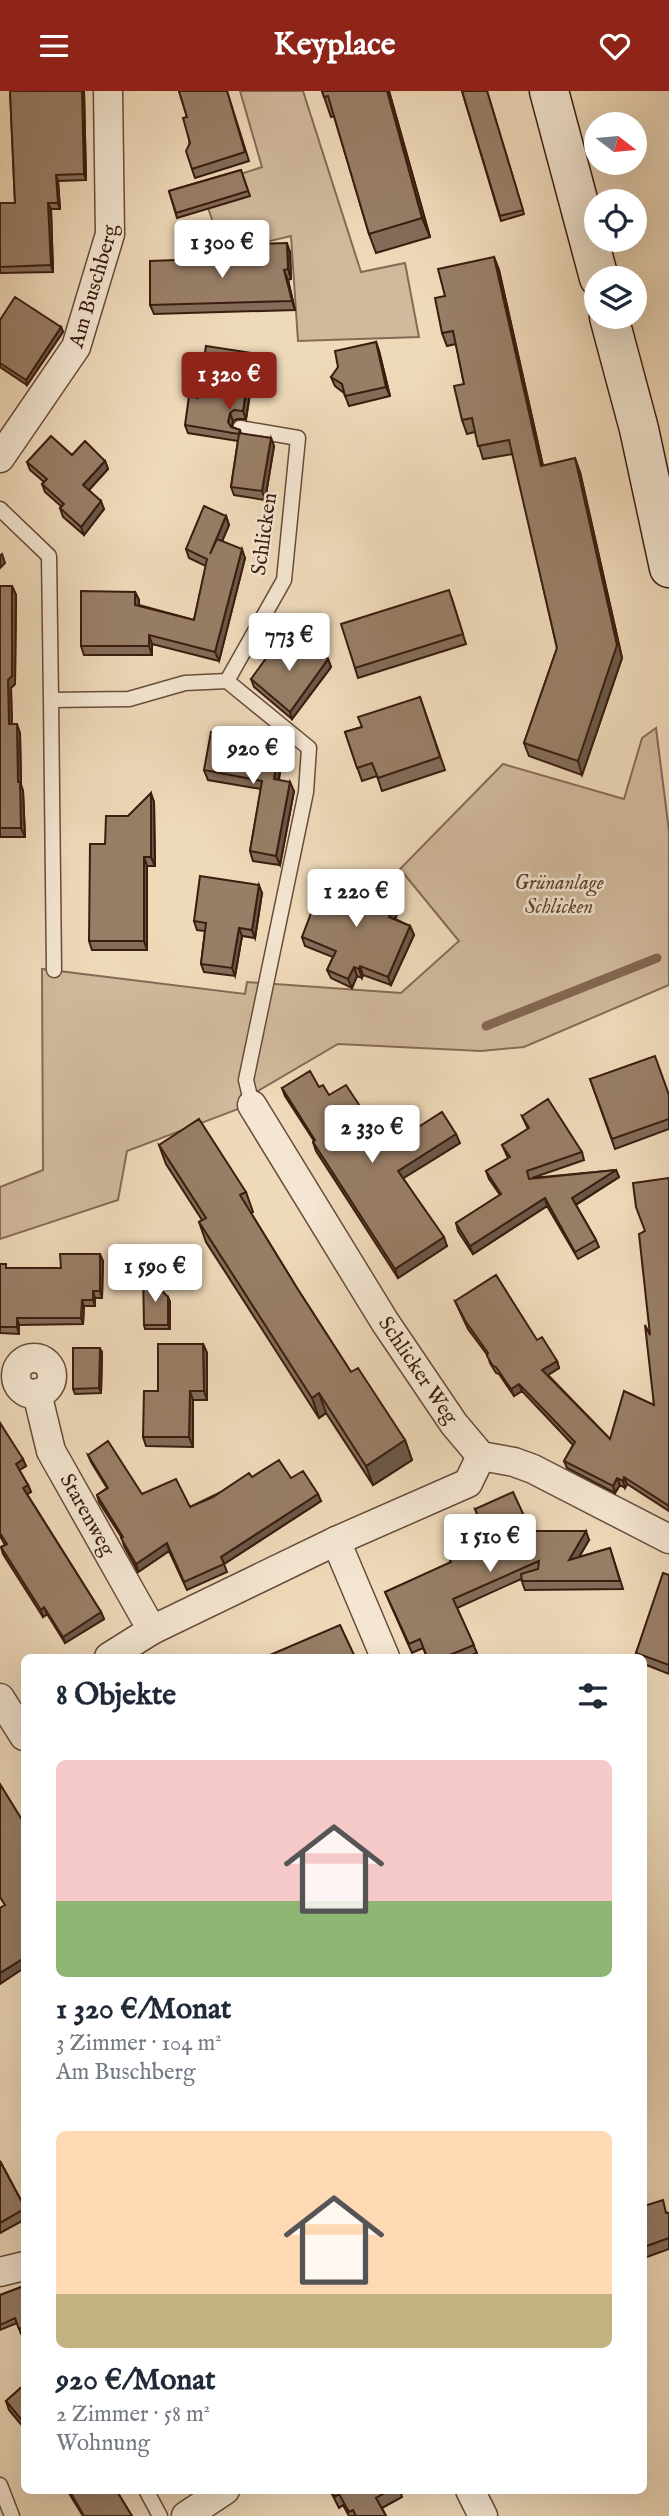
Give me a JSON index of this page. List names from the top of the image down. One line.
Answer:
{"streets":{"street":["Am Buschberg","Schlicker Weg","Starenweg"],"lane":["Schlicken"]},"parks":["Grünanlage Schlicken"],"north":"right","page":{"header":"Keyplace","price":["1 300 €","1 320 €","773 €","920 €","1 220 €","2 330 €","1 590 €","1 510 €"],"heading":"8 Objekte","list":[{"name":"1 320 €/Monat","note":"3 Zimmer · 104 m² · Am Buschberg"},{"name":"920 €/Monat","note":"2 Zimmer · 58 m² · Wohnung"}]}}
